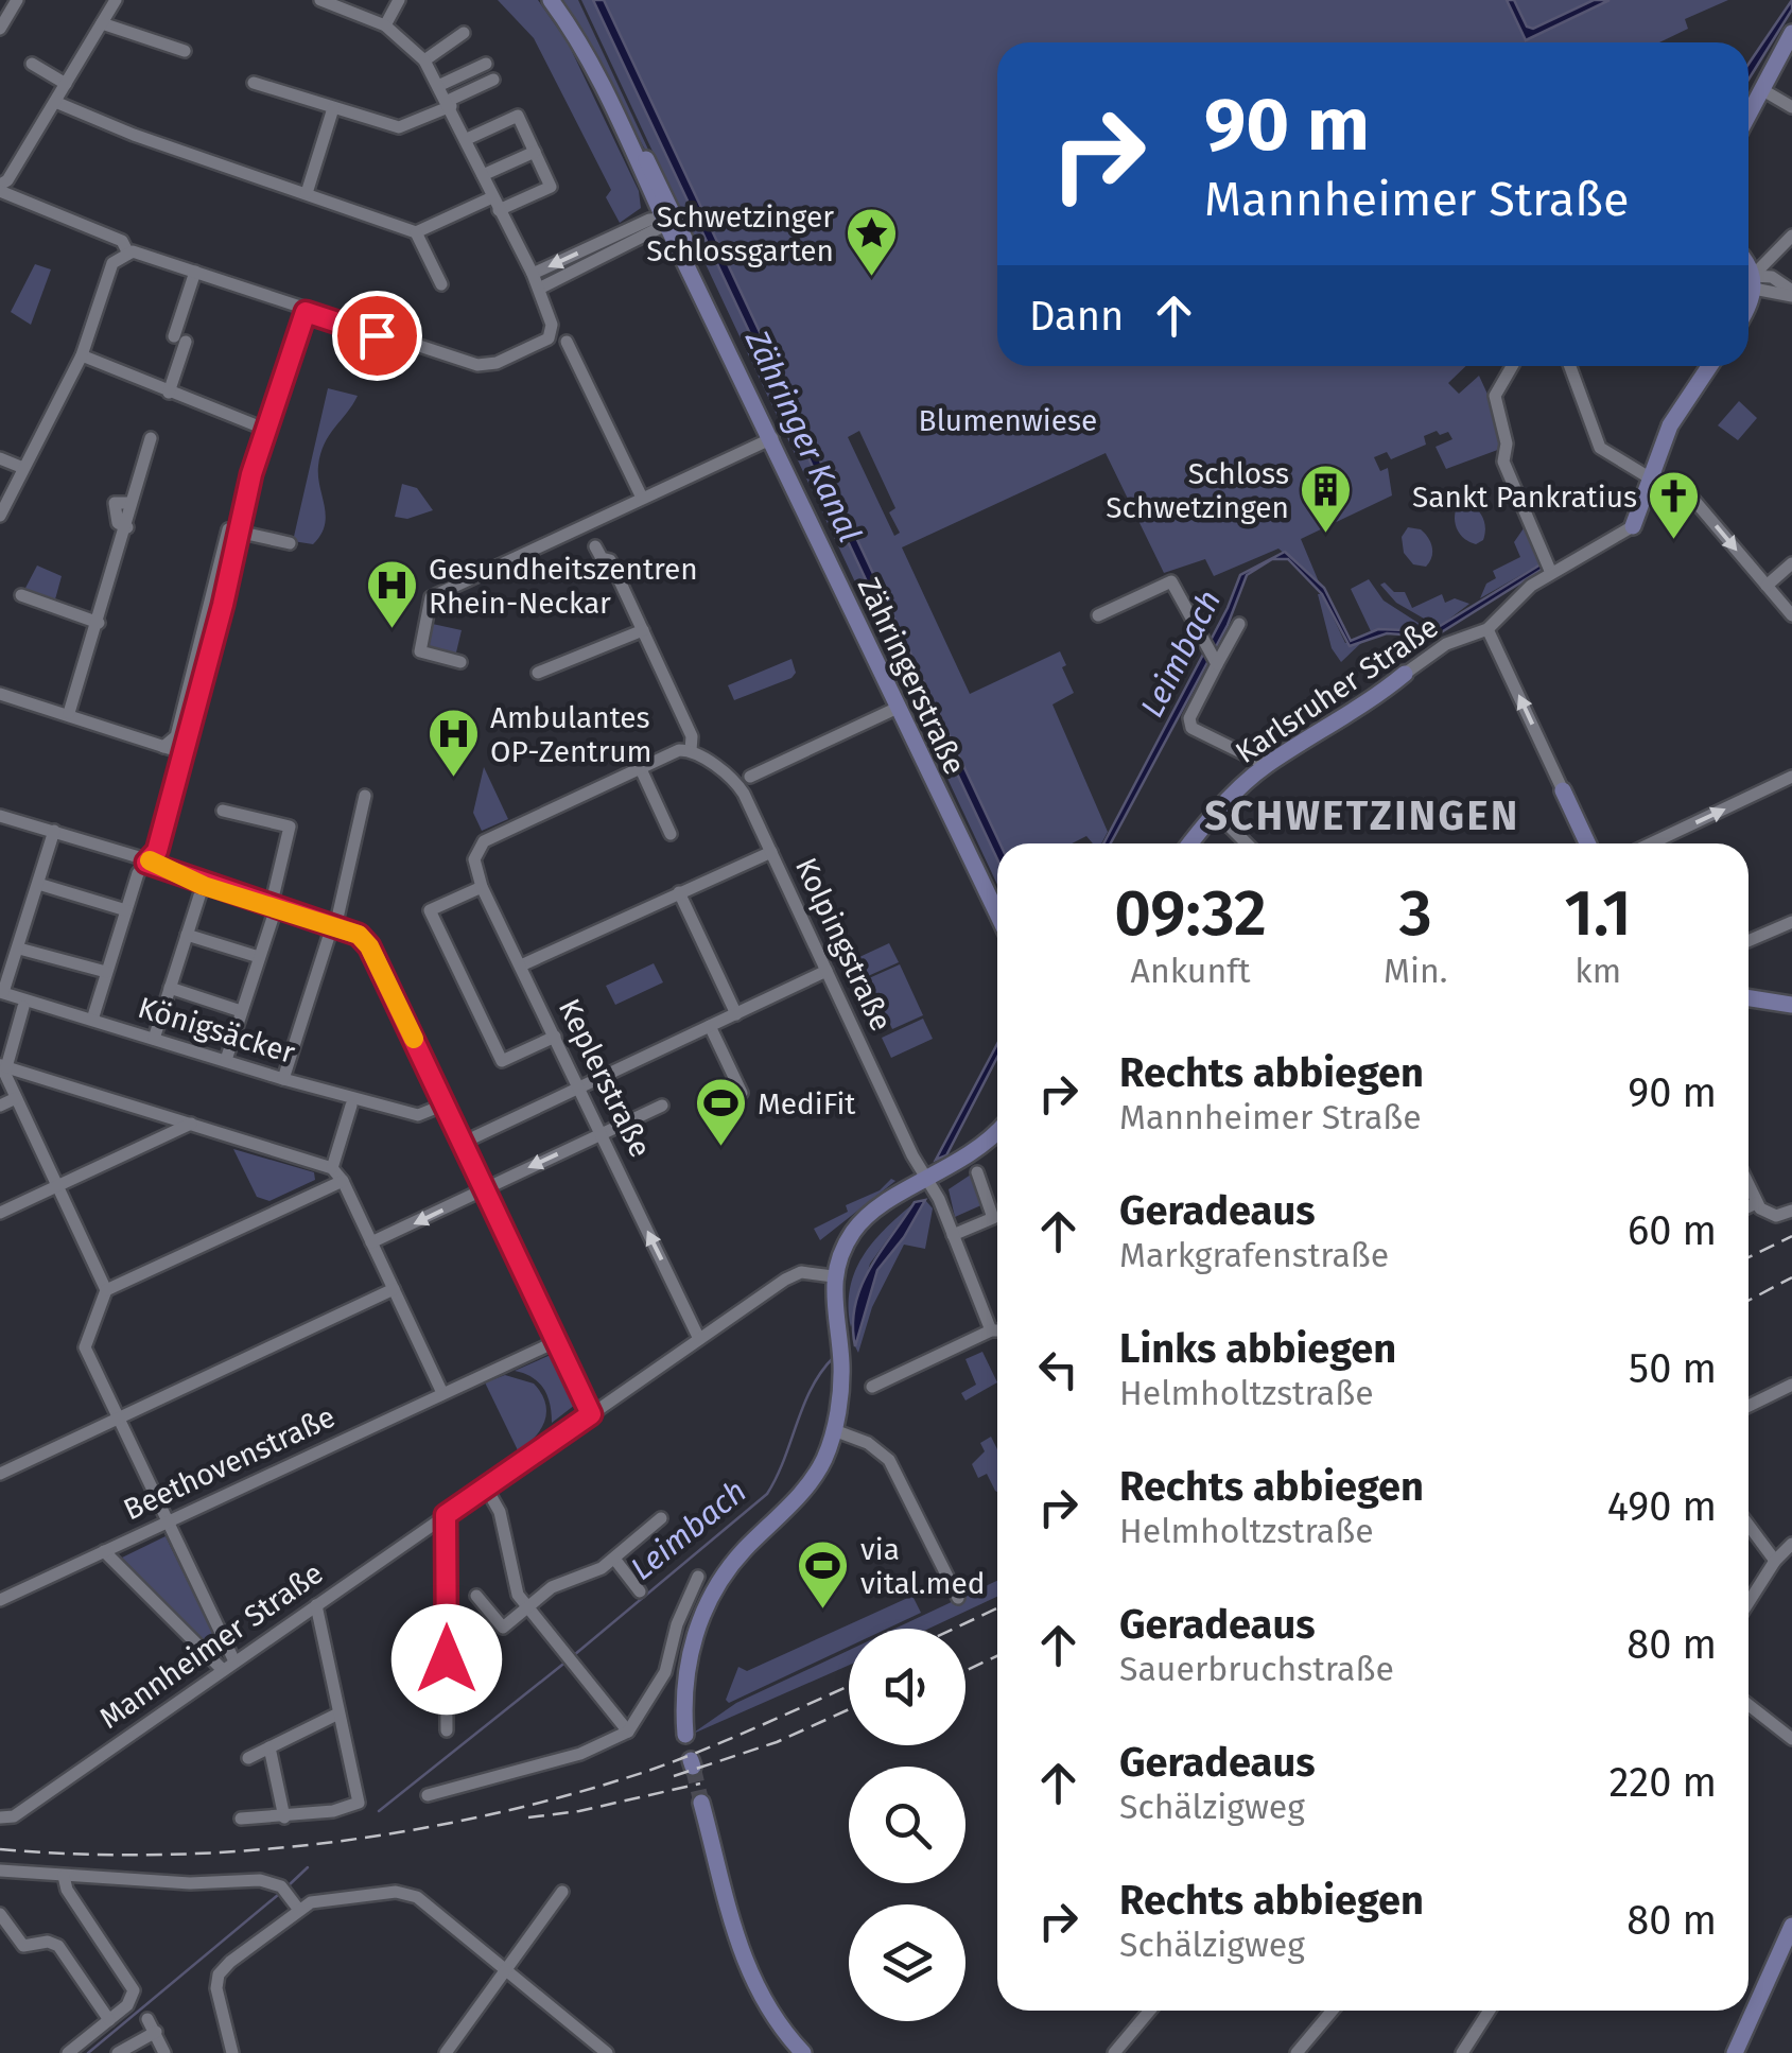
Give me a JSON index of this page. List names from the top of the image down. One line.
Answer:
{"streets":{"main road":["Zähringerstraße","Karlsruher Straße"],"street":["Kolpingstraße","Königsäcker","Keplerstraße","Beethovenstraße","Mannheimer Straße"]},"crossings":[["Keplerstraße","Mannheimer Straße"]],"districts":["SCHWETZINGEN"],"water":["Zähringer Kanal","Leimbach"],"parks":["Blumenwiese"],"places":{"place":["Schwetzinger Schlossgarten"],"building":["Schloss Schwetzingen"],"church":["Sankt Pankratius"],"hospital":["Gesundheitszentren Rhein-Neckar","Ambulantes OP-Zentrum"],"sports":["MediFit","via vital.med"]},"page":{"turn":["90 m","Mannheimer Straße"],"then":"Dann","eta":["09:32","Ankunft","3","Min.","1.1","km"],"list":[{"name":"Rechts abbiegen","note":"Mannheimer Straße","value":"90 m"},{"name":"Geradeaus","note":"Markgrafenstraße","value":"60 m"},{"name":"Links abbiegen","note":"Helmholtzstraße","value":"50 m"},{"name":"Rechts abbiegen","note":"Helmholtzstraße","value":"490 m"},{"name":"Geradeaus","note":"Sauerbruchstraße","value":"80 m"},{"name":"Geradeaus","note":"Schälzigweg","value":"220 m"},{"name":"Rechts abbiegen","note":"Schälzigweg","value":"80 m"}]}}
